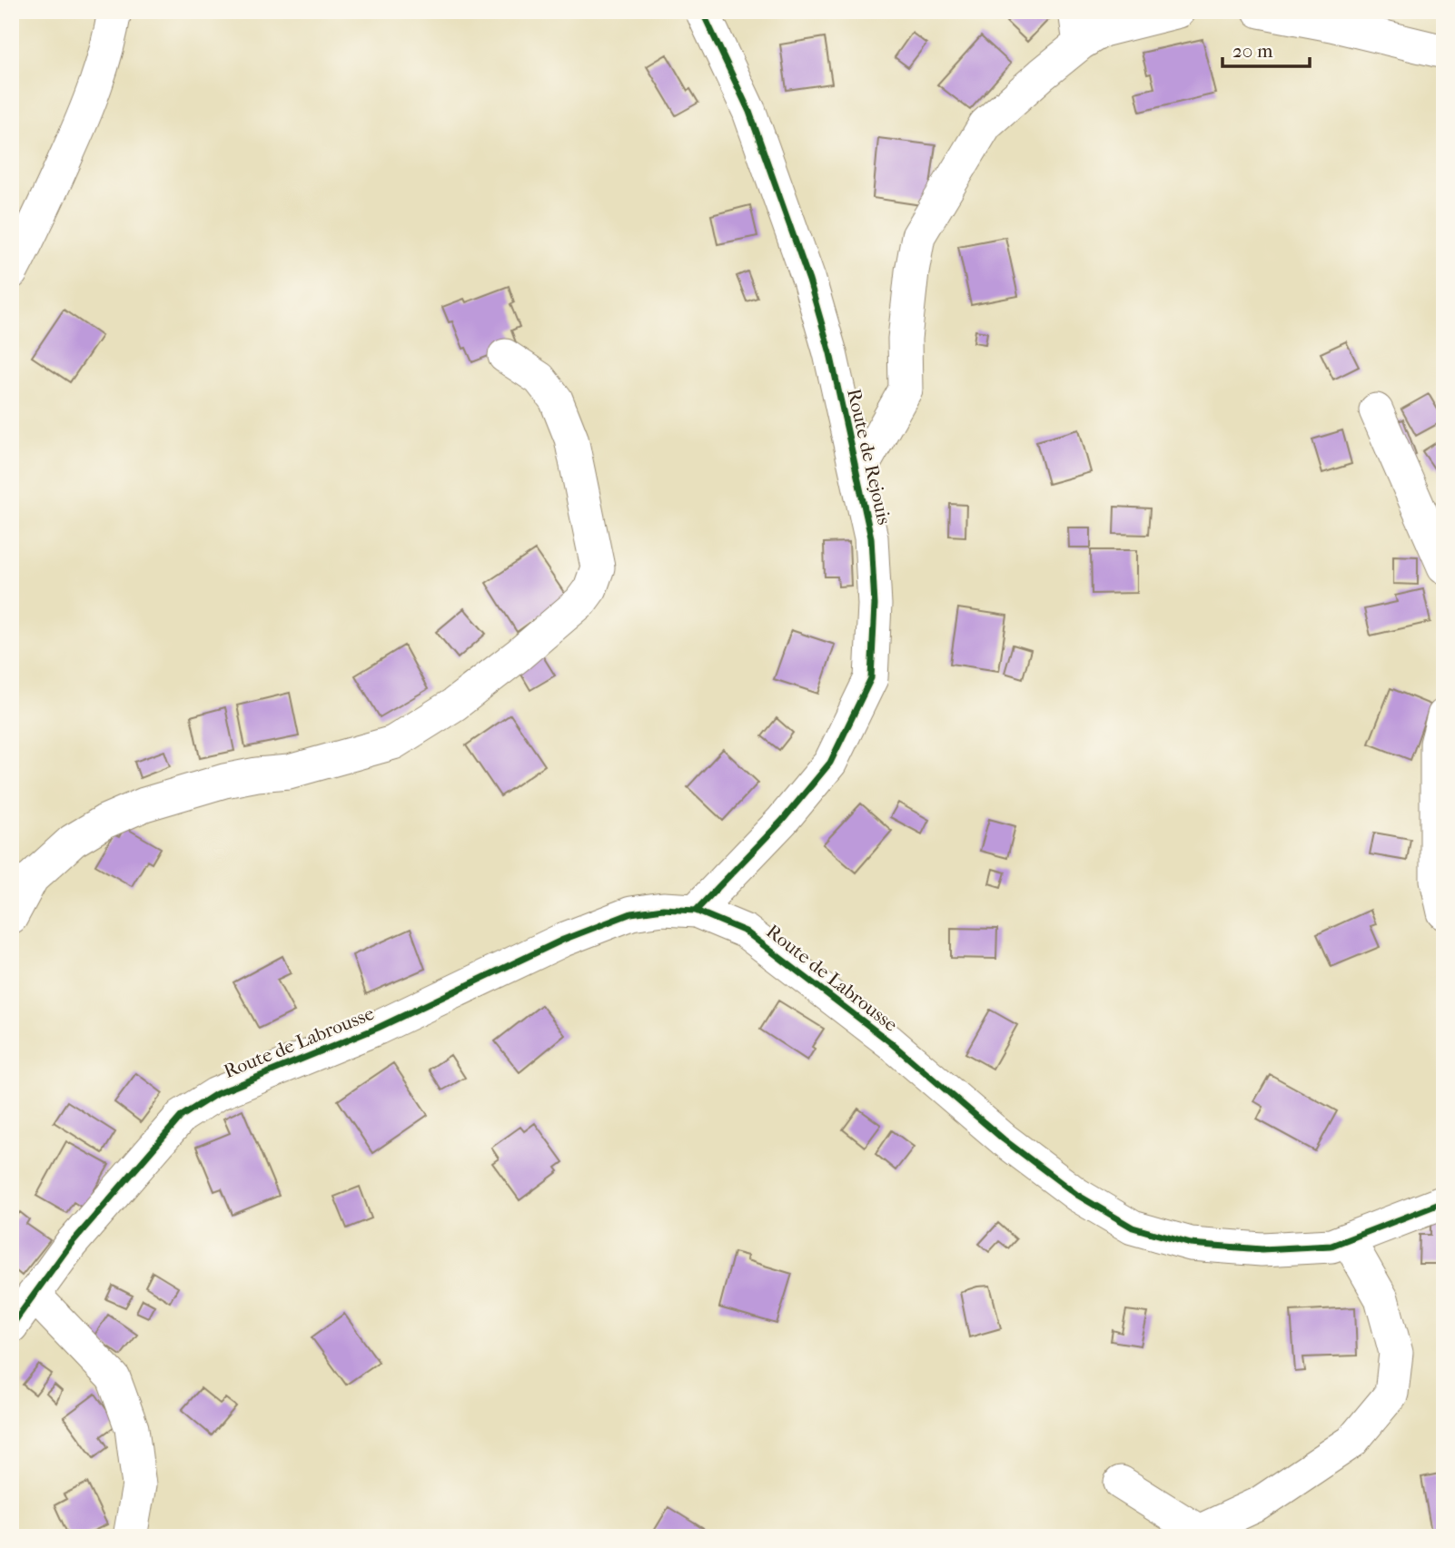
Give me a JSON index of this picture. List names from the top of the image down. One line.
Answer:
{"streets":{"street":["Route de Rejouis","Route de Labrousse"]},"crossings":[["Route de Rejouis","Route de Labrousse"]],"scale_bar":"20 m"}
